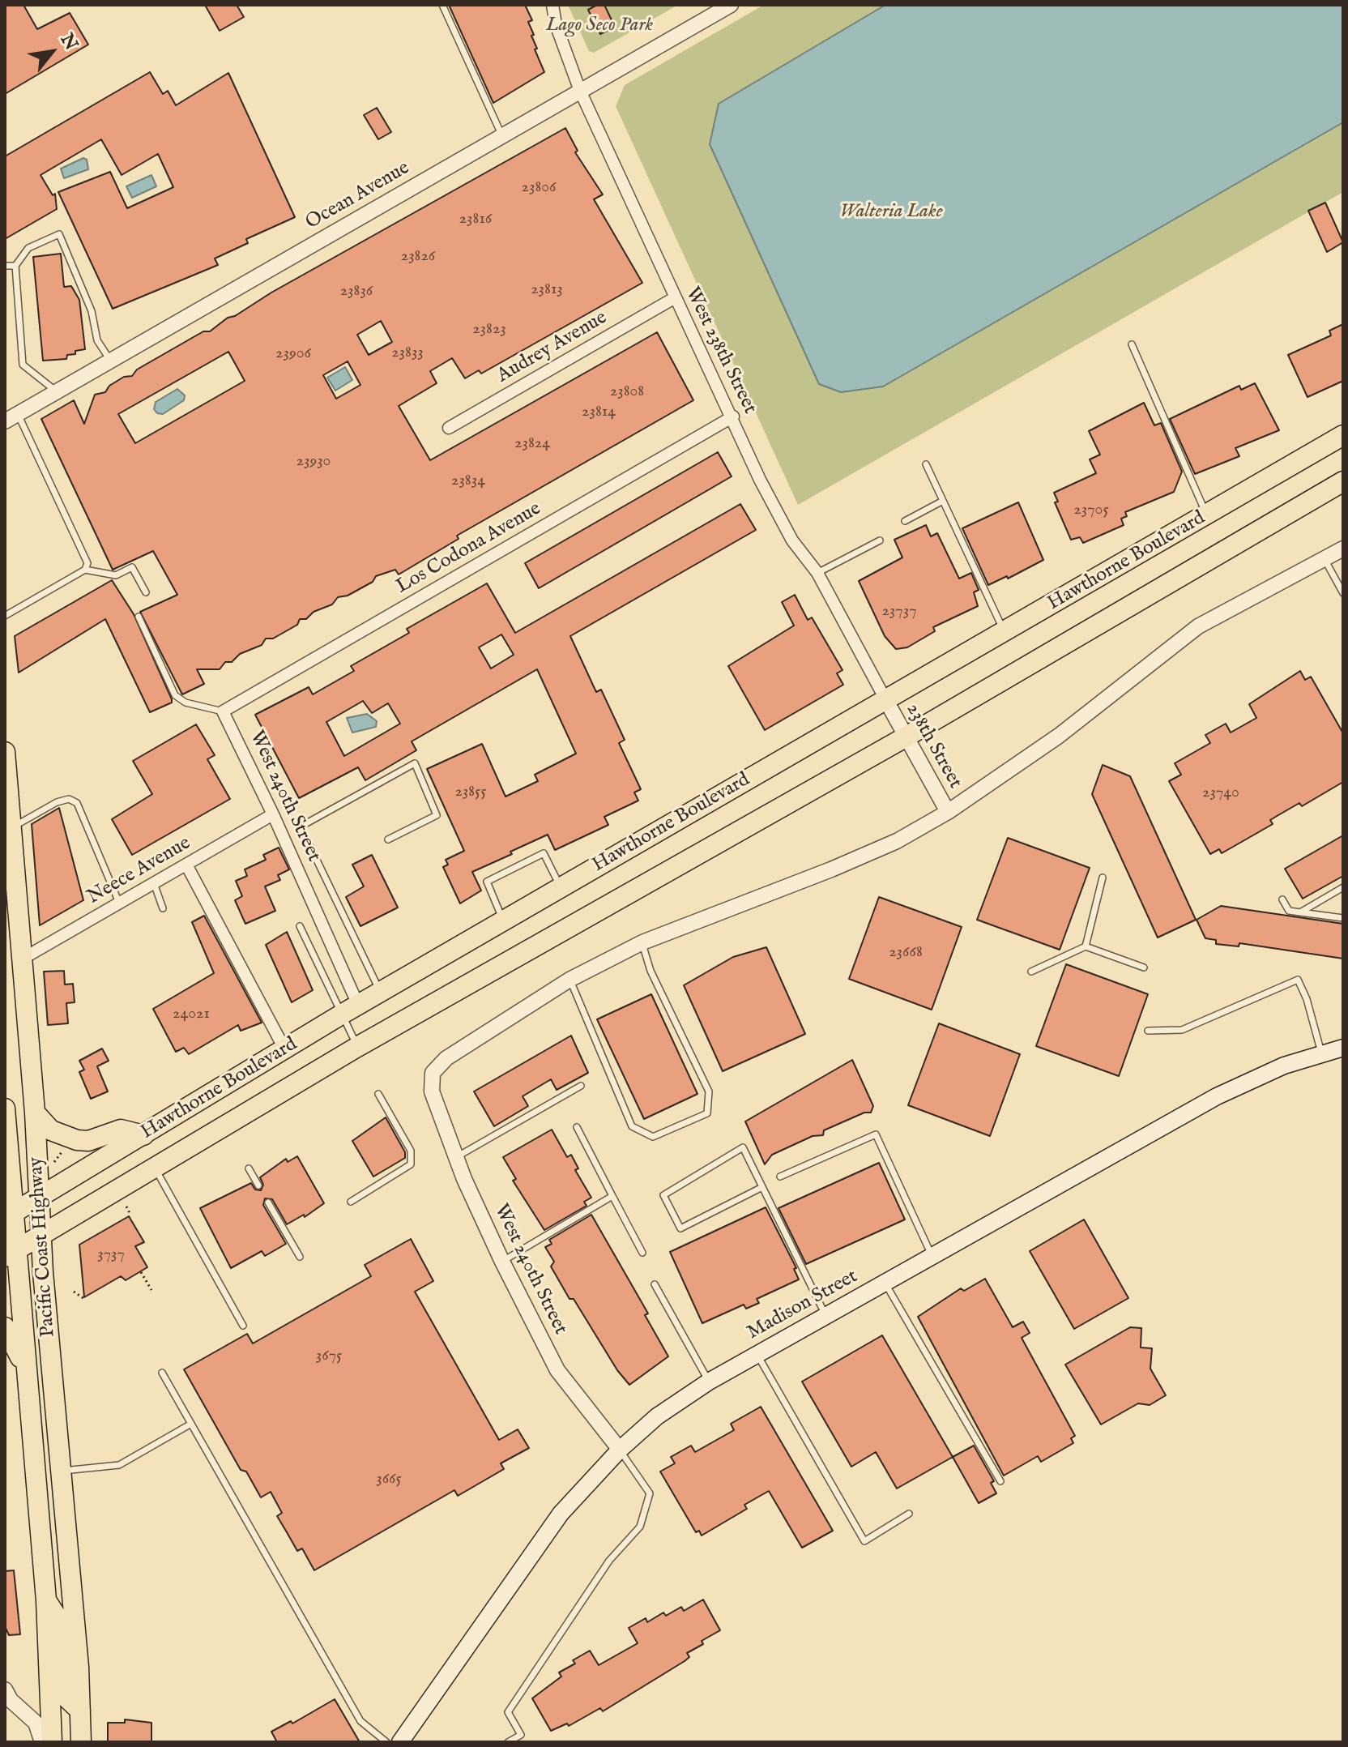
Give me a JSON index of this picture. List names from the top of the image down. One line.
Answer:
{"streets":{"main road":["Hawthorne Boulevard","Pacific Coast Highway","Madison Street"],"street":["Ocean Avenue","Audrey Avenue","West 238th Street","Los Codona Avenue","238th Street","West 240th Street","Neece Avenue"]},"crossings":[["Ocean Avenue","West 238th Street"],["Audrey Avenue","West 238th Street"],["West 238th Street","Los Codona Avenue"],["West 238th Street","Hawthorne Boulevard"],["West 238th Street","238th Street"],["Los Codona Avenue","West 240th Street"],["Hawthorne Boulevard","238th Street"],["Hawthorne Boulevard","West 240th Street"],["Hawthorne Boulevard","Pacific Coast Highway"],["West 240th Street","Neece Avenue"],["West 240th Street","Madison Street"],["Neece Avenue","Pacific Coast Highway"]],"parks":["Lago Seco Park","Walteria Lake"],"house_numbers":["23806","23816","23826","23813","23836","23823","23833","23906","23808","23814","23824","23930","23834","23705","23737","23855","23740","23668","24021","3737","3675","3665"],"north":"top right"}
